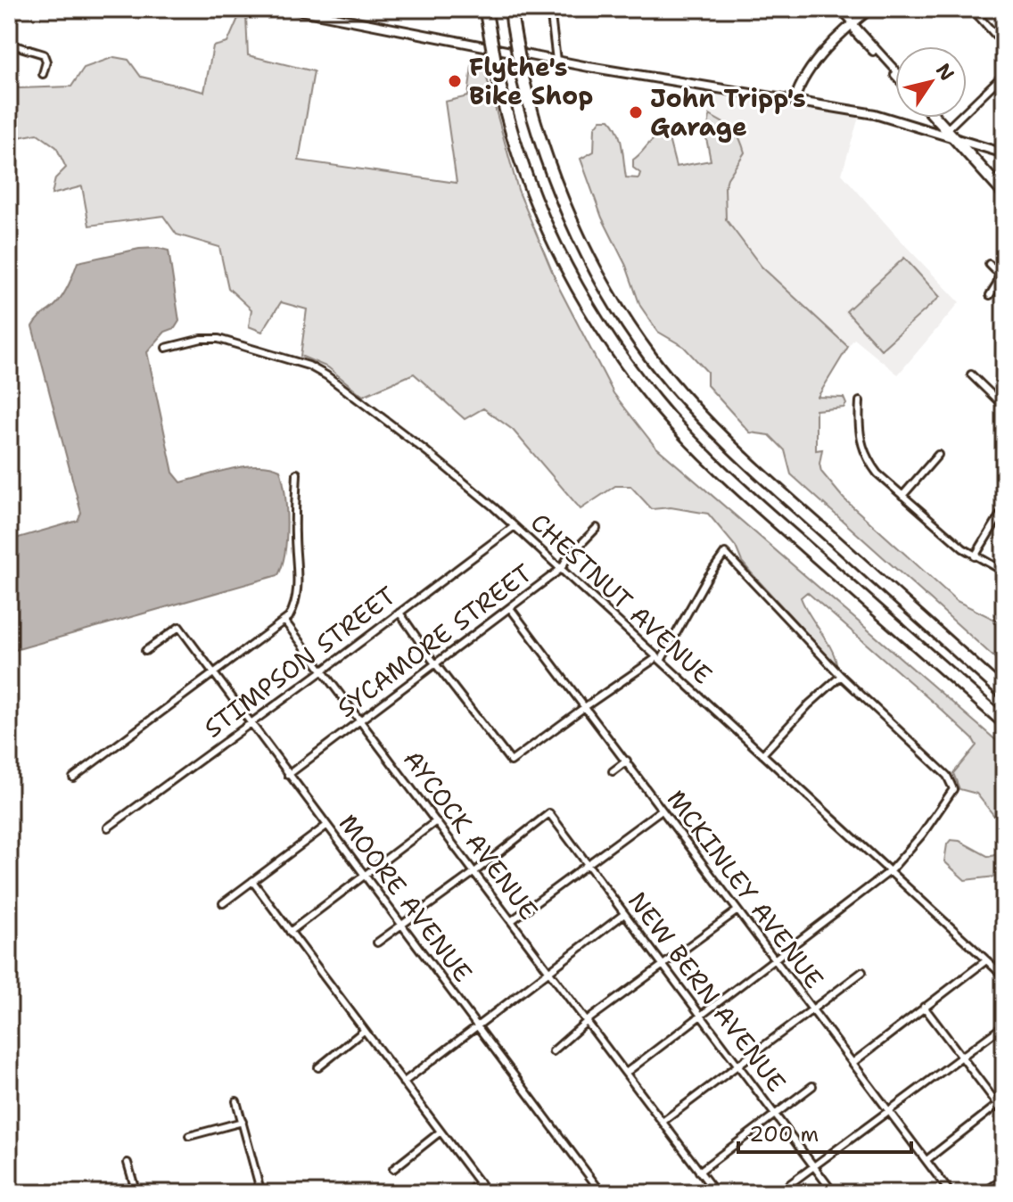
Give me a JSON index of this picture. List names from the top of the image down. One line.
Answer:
{"streets":{"street":["CHESTNUT AVENUE","SYCAMORE STREET","STIMPSON STREET","AYCOCK AVENUE","MCKINLEY AVENUE","MOORE AVENUE","NEW BERN AVENUE"]},"crossings":[["CHESTNUT AVENUE","SYCAMORE STREET"],["CHESTNUT AVENUE","STIMPSON STREET"],["SYCAMORE STREET","AYCOCK AVENUE"],["SYCAMORE STREET","MCKINLEY AVENUE"],["SYCAMORE STREET","MOORE AVENUE"],["STIMPSON STREET","AYCOCK AVENUE"],["STIMPSON STREET","MOORE AVENUE"],["AYCOCK AVENUE","NEW BERN AVENUE"]],"places":["Flythe's Bike Shop","John Tripp's Garage"],"scale_bar":"200 m","north":"top right"}
